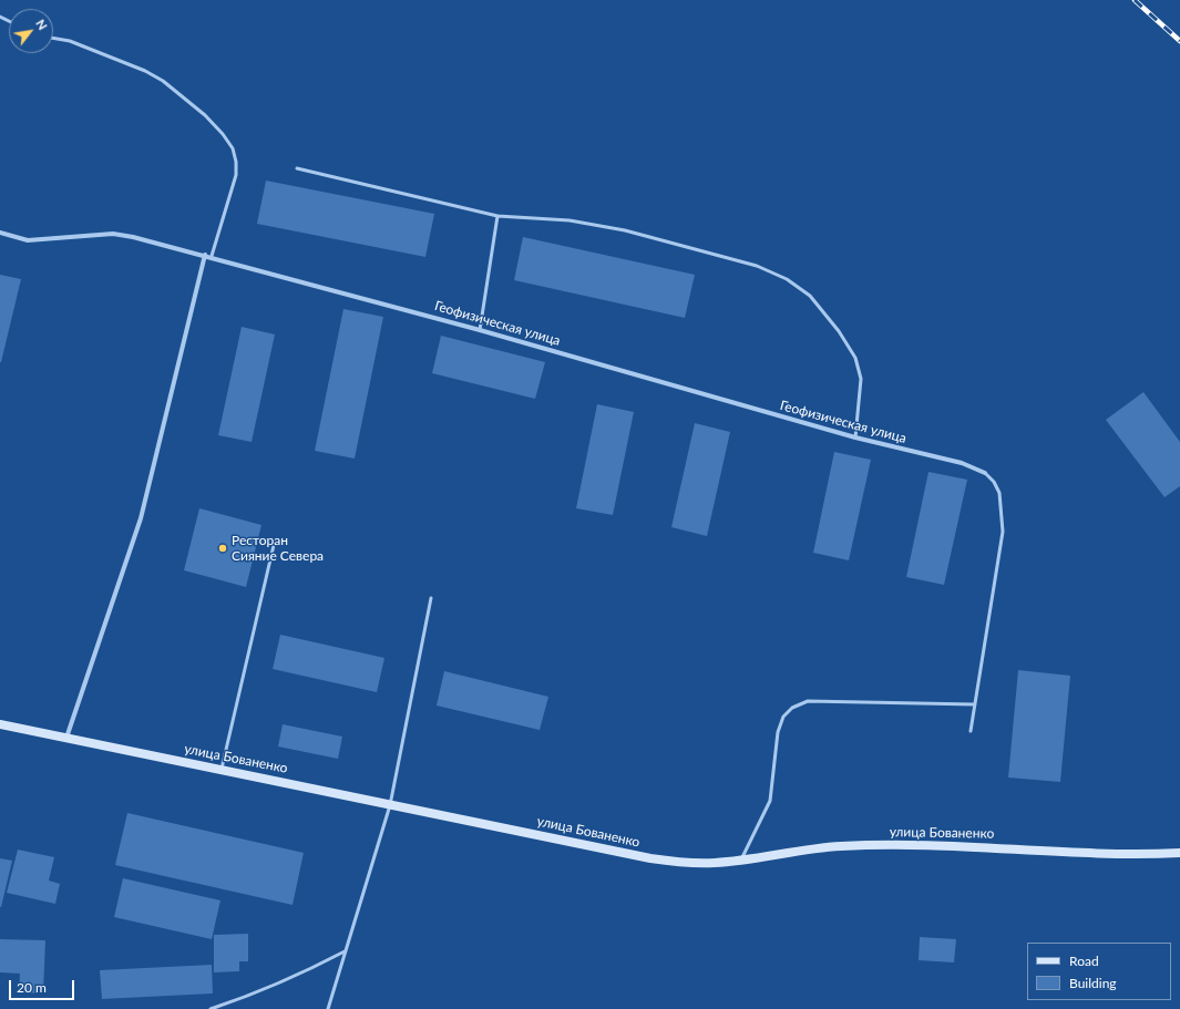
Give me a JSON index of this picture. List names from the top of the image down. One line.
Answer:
{"streets":{"street":["Геофизическая улица","улица Бованенко"]},"places":["Ресторан Сияние Севера"],"legend":["Road","Building"],"scale_bar":"20 m","north":"top right"}
